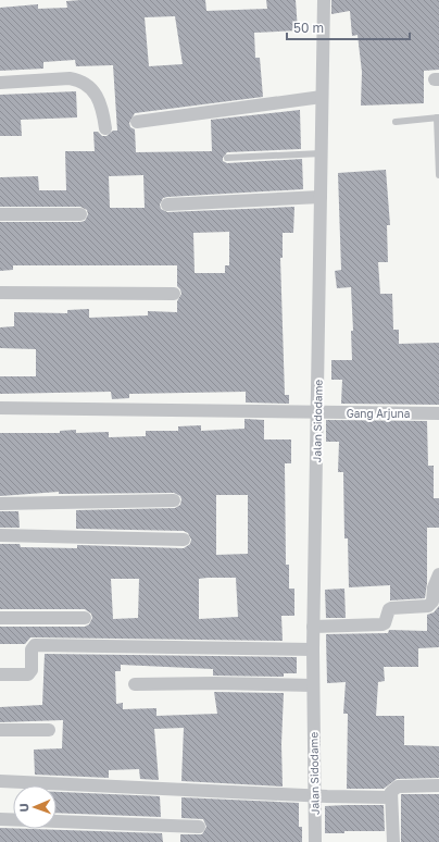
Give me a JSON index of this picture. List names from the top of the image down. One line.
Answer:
{"streets":{"street":["Gang Arjuna","Jalan Sidodame"]},"crossings":[["Gang Arjuna","Jalan Sidodame"]],"scale_bar":"50 m","north":"left"}
